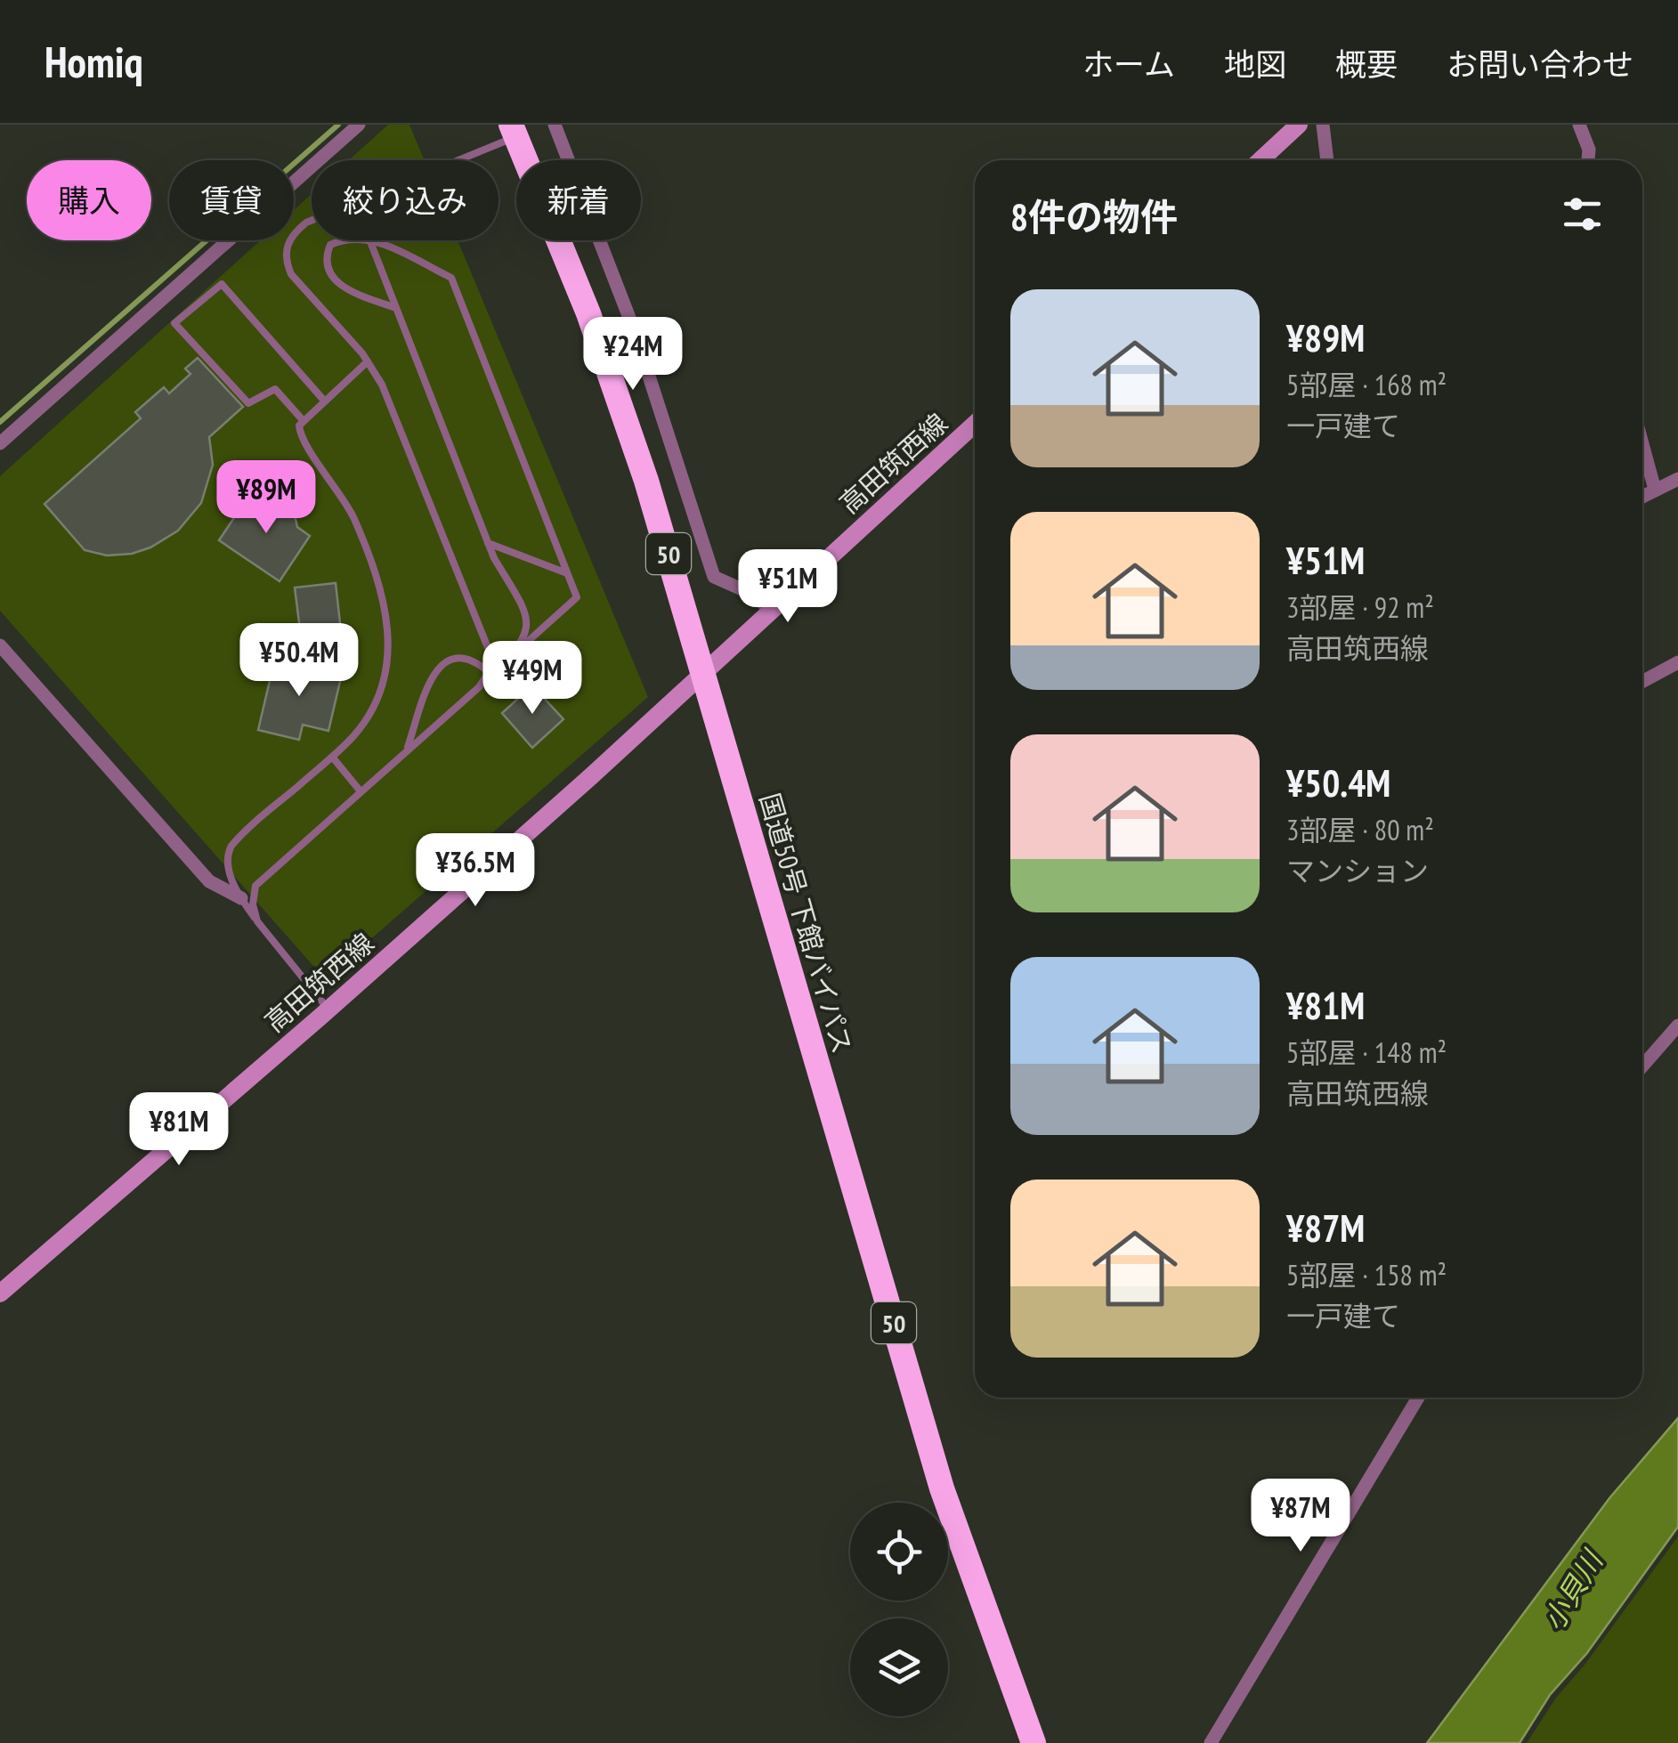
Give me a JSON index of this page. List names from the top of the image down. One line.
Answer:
{"streets":{"highway":["50","国道50号 下館バイパス"],"main road":["高田筑西線"]},"crossings":[["高田筑西線","国道50号 下館バイパス"]],"water":["小貝川"],"page":{"header":"Homiq","nav":["ホーム","地図","概要","お問い合わせ"],"chip":["購入","賃貸","絞り込み","新着"],"heading":"8件の物件","list":[{"name":"¥89M","note":"5部屋 · 168 m² · 一戸建て"},{"name":"¥51M","note":"3部屋 · 92 m² · 高田筑西線"},{"name":"¥50.4M","note":"3部屋 · 80 m² · マンション"},{"name":"¥81M","note":"5部屋 · 148 m² · 高田筑西線"},{"name":"¥87M","note":"5部屋 · 158 m² · 一戸建て"}],"price":["¥24M","¥89M","¥51M","¥50.4M","¥49M","¥36.5M","¥81M","¥87M"]}}
